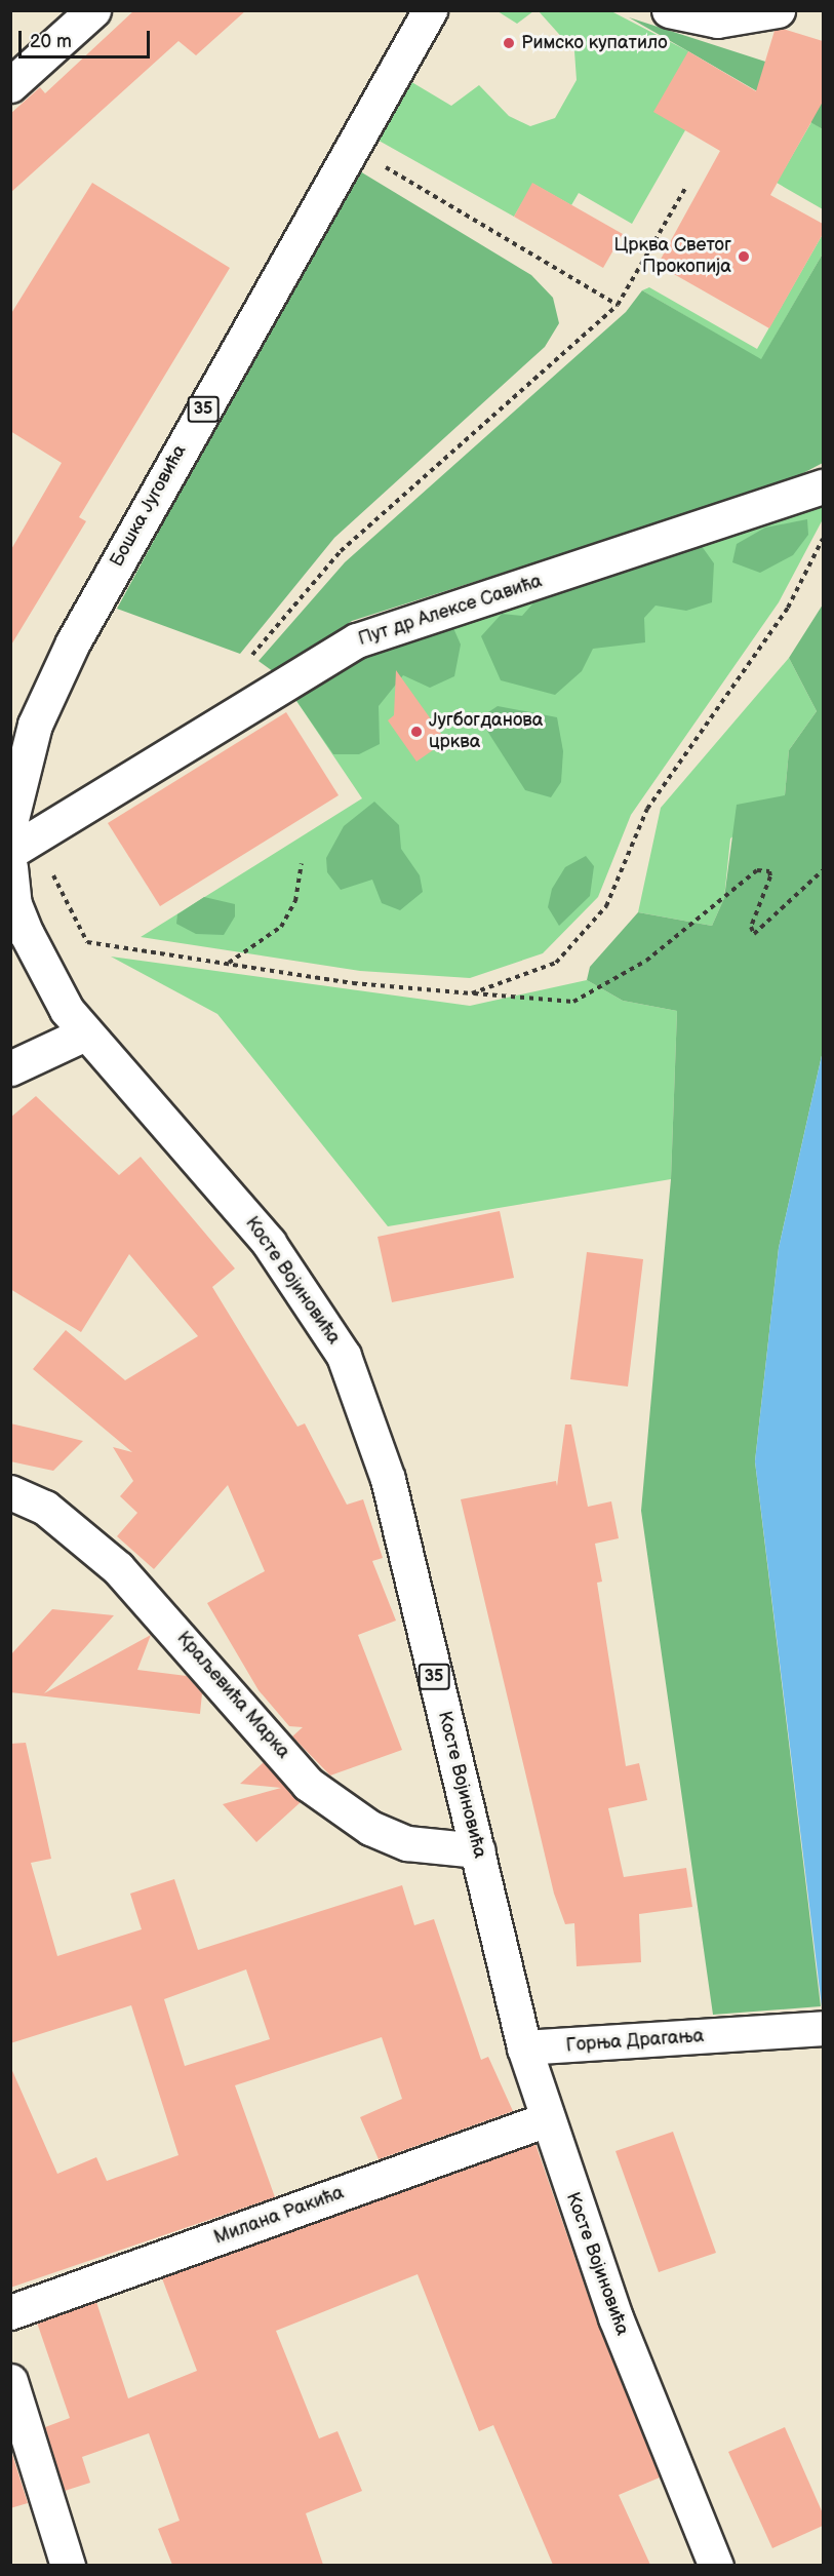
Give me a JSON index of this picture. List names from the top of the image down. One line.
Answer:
{"streets":{"main road":["35","Бошка Југовића","Пут др Алексе Савића","Косте Војиновића","Краљевића Марка","Горња Драгања","Милана Ракића"]},"crossings":[["Бошка Југовића","Пут др Алексе Савића"],["Косте Војиновића","Краљевића Марка"],["Косте Војиновића","Горња Драгања"],["Косте Војиновића","Милана Ракића"]],"places":["Римско купатило","Црква Светог Прокопија","Југбогданова црква"],"scale_bar":"20 m"}
